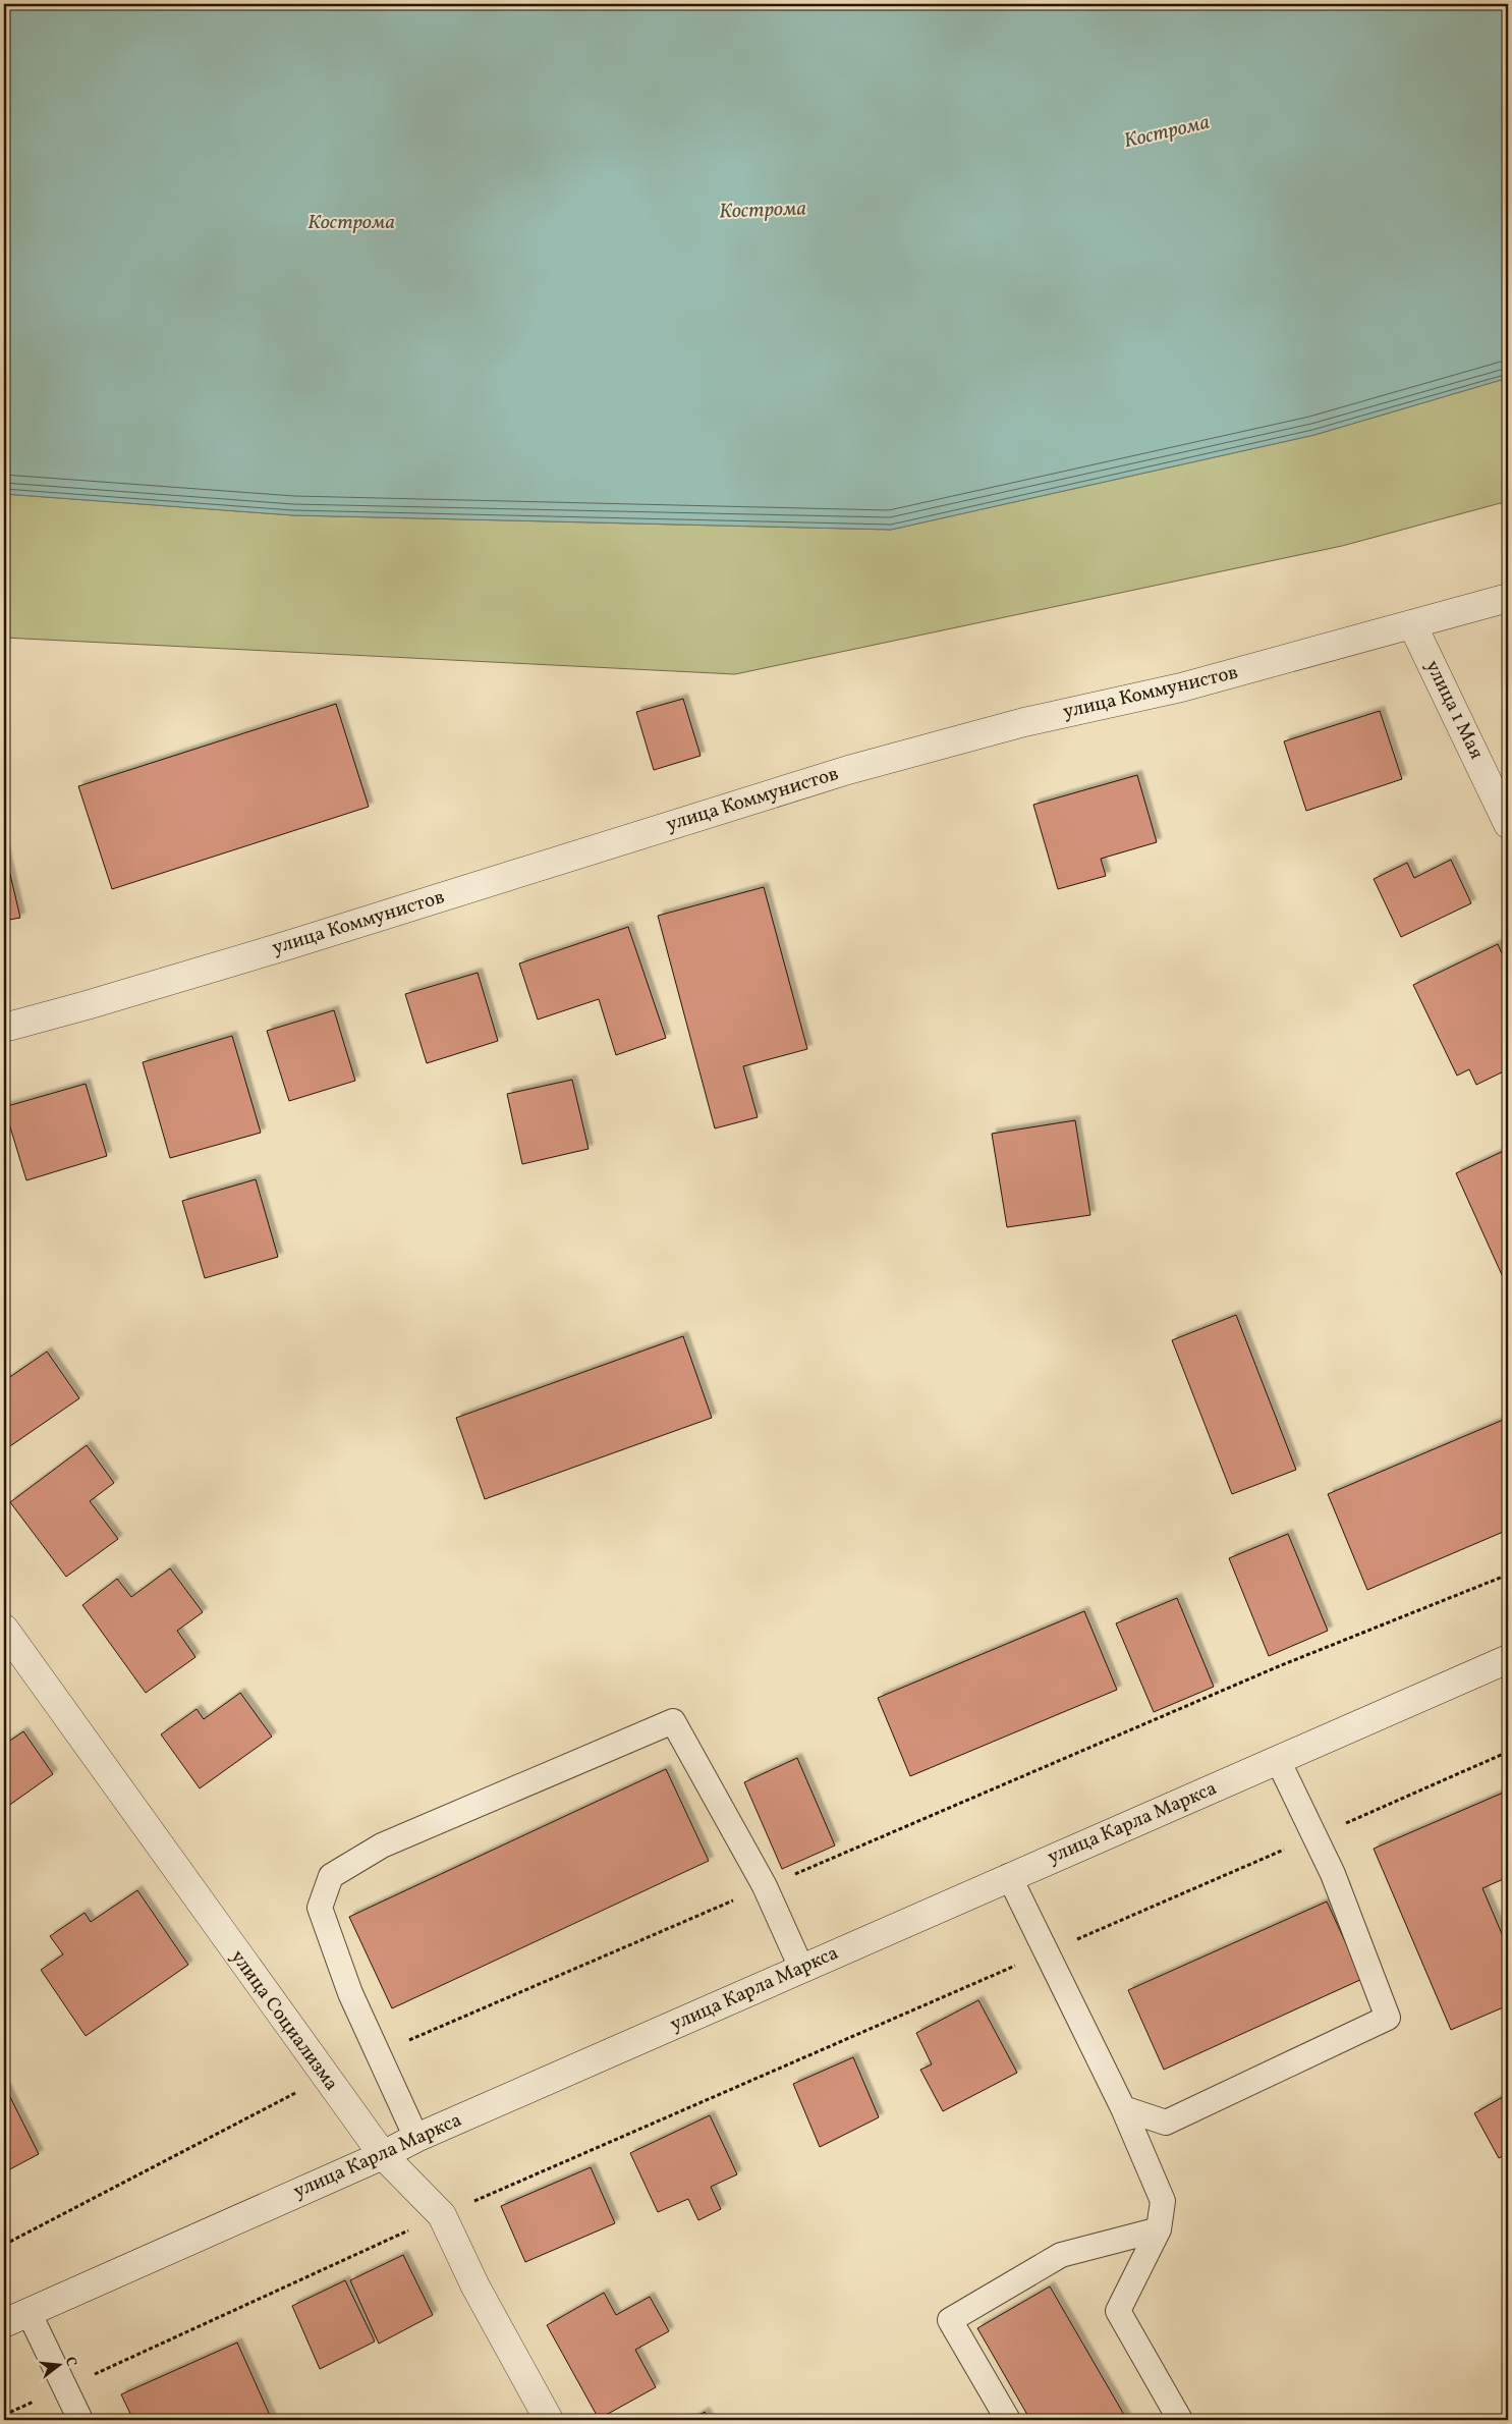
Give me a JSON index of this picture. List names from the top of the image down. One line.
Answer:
{"streets":{"street":["улица Коммунистов","улица 1 Мая","улица Карла Маркса","улица Социализма"]},"crossings":[["улица Коммунистов","улица 1 Мая"],["улица Карла Маркса","улица Социализма"]],"water":["Кострома"],"north":"right"}
